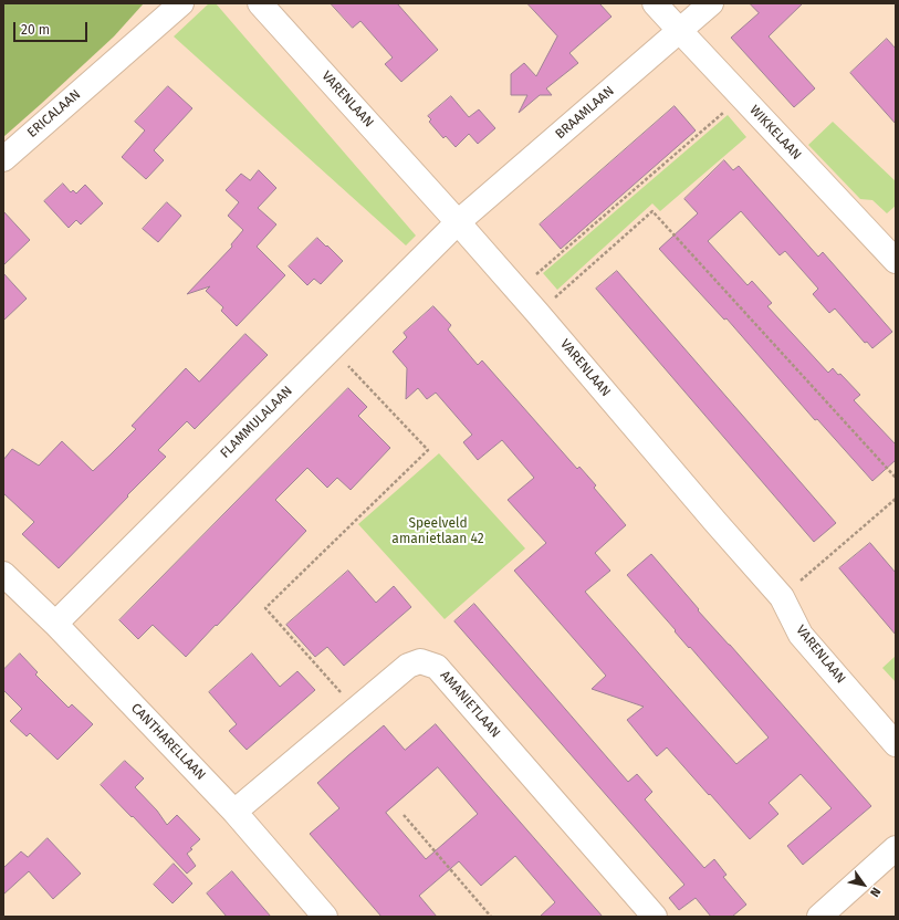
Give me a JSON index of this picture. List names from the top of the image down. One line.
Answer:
{"streets":{"street":["VARENLAAN","BRAAMLAAN","ERICALAAN","WIKKELAAN","FLAMMULALAAN","AMANIETLAAN","CANTHARELLAAN"]},"crossings":[["VARENLAAN","BRAAMLAAN"],["VARENLAAN","FLAMMULALAAN"],["BRAAMLAAN","WIKKELAAN"],["BRAAMLAAN","FLAMMULALAAN"],["FLAMMULALAAN","CANTHARELLAAN"],["AMANIETLAAN","CANTHARELLAAN"]],"parks":["Speelveld amanietlaan 42"],"scale_bar":"20 m","north":"bottom right"}
